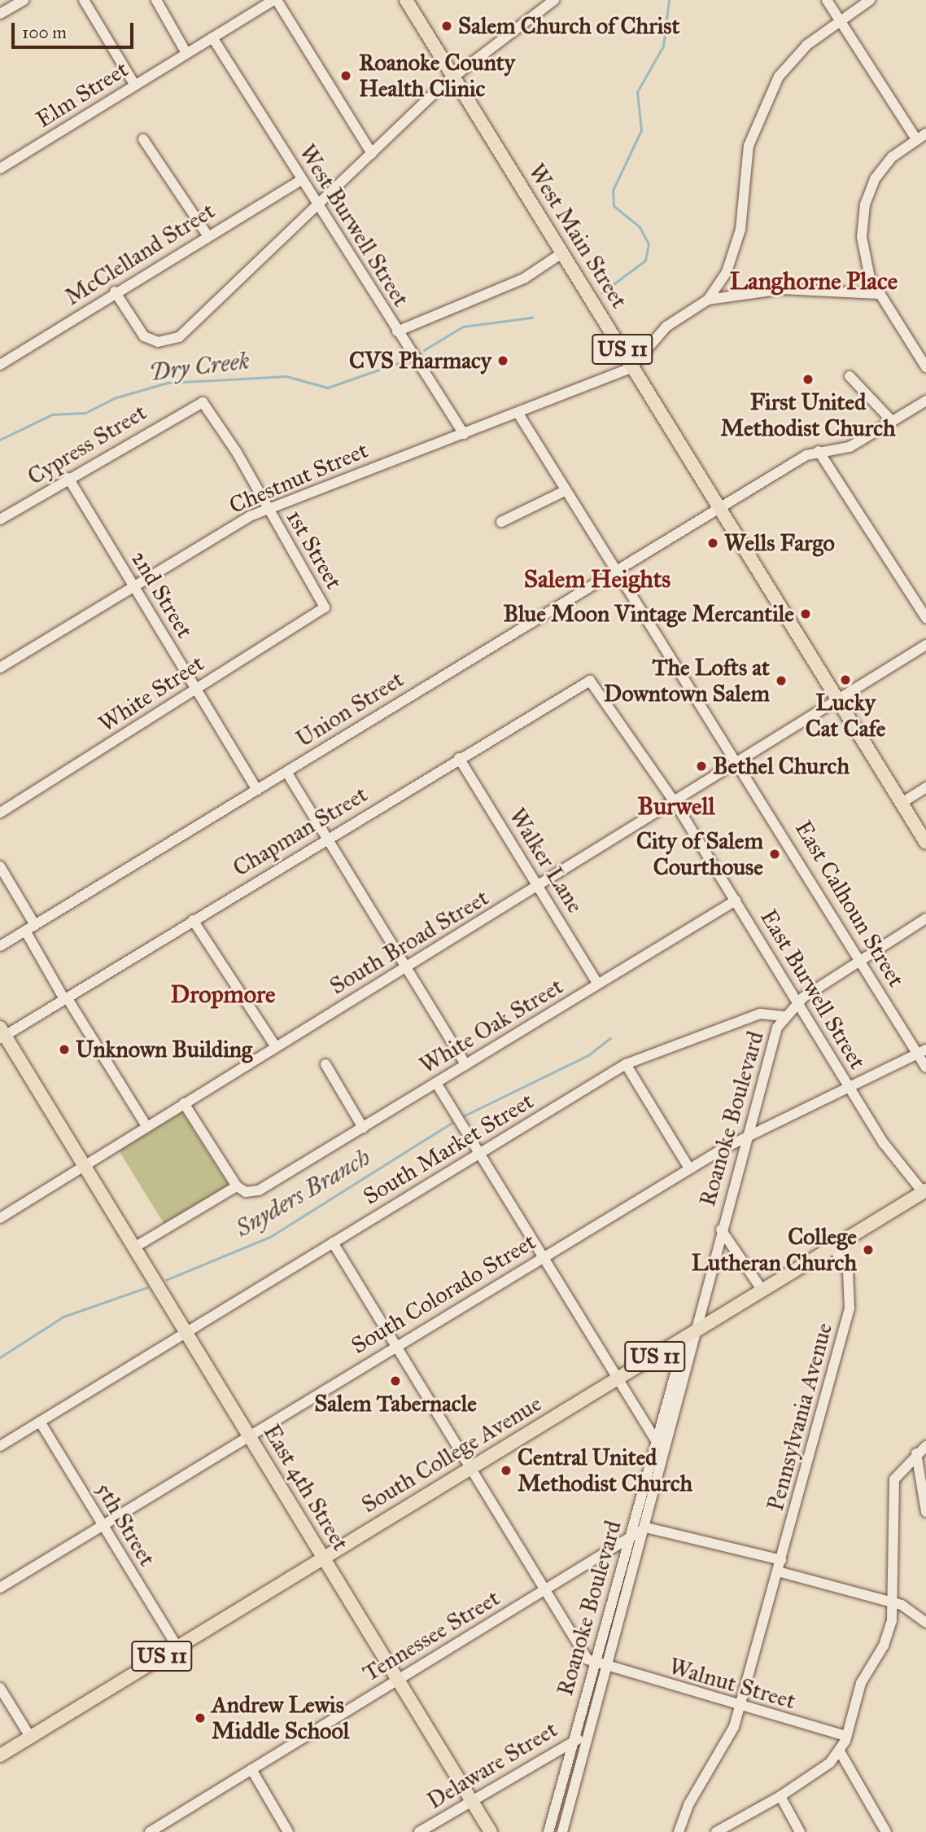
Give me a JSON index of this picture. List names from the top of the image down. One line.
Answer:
{"streets":{"main road":["West Main Street","US 11","South College Avenue","East 4th Street"],"street":["Elm Street","West Burwell Street","McClelland Street","Cypress Street","Chestnut Street","1st Street","2nd Street","White Street","Union Street","Chapman Street","Walker Lane","East Calhoun Street","South Broad Street","East Burwell Street","White Oak Street","Roanoke Boulevard","South Market Street","South Colorado Street","Pennsylvania Avenue","5th Street","Tennessee Street","Walnut Street","Delaware Street"]},"crossings":[["Elm Street","West Burwell Street"],["West Burwell Street","McClelland Street"],["West Burwell Street","Chestnut Street"],["West Main Street","US 11"],["West Main Street","Chestnut Street"],["West Main Street","Union Street"],["West Main Street","South Broad Street"],["US 11","South Broad Street"],["Cypress Street","1st Street"],["Cypress Street","2nd Street"],["Chestnut Street","1st Street"],["Chestnut Street","2nd Street"],["Chestnut Street","East Calhoun Street"],["1st Street","White Street"],["2nd Street","White Street"],["2nd Street","Union Street"],["Union Street","East Calhoun Street"],["Chapman Street","Walker Lane"],["Chapman Street","South Broad Street"],["Chapman Street","East Burwell Street"],["Chapman Street","East 4th Street"],["Walker Lane","South Broad Street"],["Walker Lane","White Oak Street"],["East Calhoun Street","South Broad Street"],["East Calhoun Street","South Colorado Street"],["South Broad Street","East Burwell Street"],["South Broad Street","East 4th Street"],["East Burwell Street","White Oak Street"],["East Burwell Street","South Colorado Street"],["East Burwell Street","South College Avenue"],["Roanoke Boulevard","South Market Street"],["Roanoke Boulevard","South Colorado Street"],["Roanoke Boulevard","South College Avenue"],["Roanoke Boulevard","Tennessee Street"],["Roanoke Boulevard","Walnut Street"],["Roanoke Boulevard","Delaware Street"],["South Market Street","East 4th Street"],["South Market Street","5th Street"],["South Colorado Street","East 4th Street"],["South Colorado Street","5th Street"],["Pennsylvania Avenue","South College Avenue"],["South College Avenue","East 4th Street"],["South College Avenue","5th Street"],["East 4th Street","Tennessee Street"],["East 4th Street","Delaware Street"]],"districts":["Langhorne Place","Salem Heights","Burwell","Dropmore"],"water":["Dry Creek","Snyders Branch"],"places":["Salem Church of Christ","Roanoke County Health Clinic","CVS Pharmacy","First United Methodist Church","Wells Fargo","Blue Moon Vintage Mercantile","Lucky Cat Cafe","The Lofts at Downtown Salem","Bethel Church","City of Salem Courthouse","Unknown Building","College Lutheran Church","Salem Tabernacle","Central United Methodist Church","Andrew Lewis Middle School"],"scale_bar":"100 m"}
